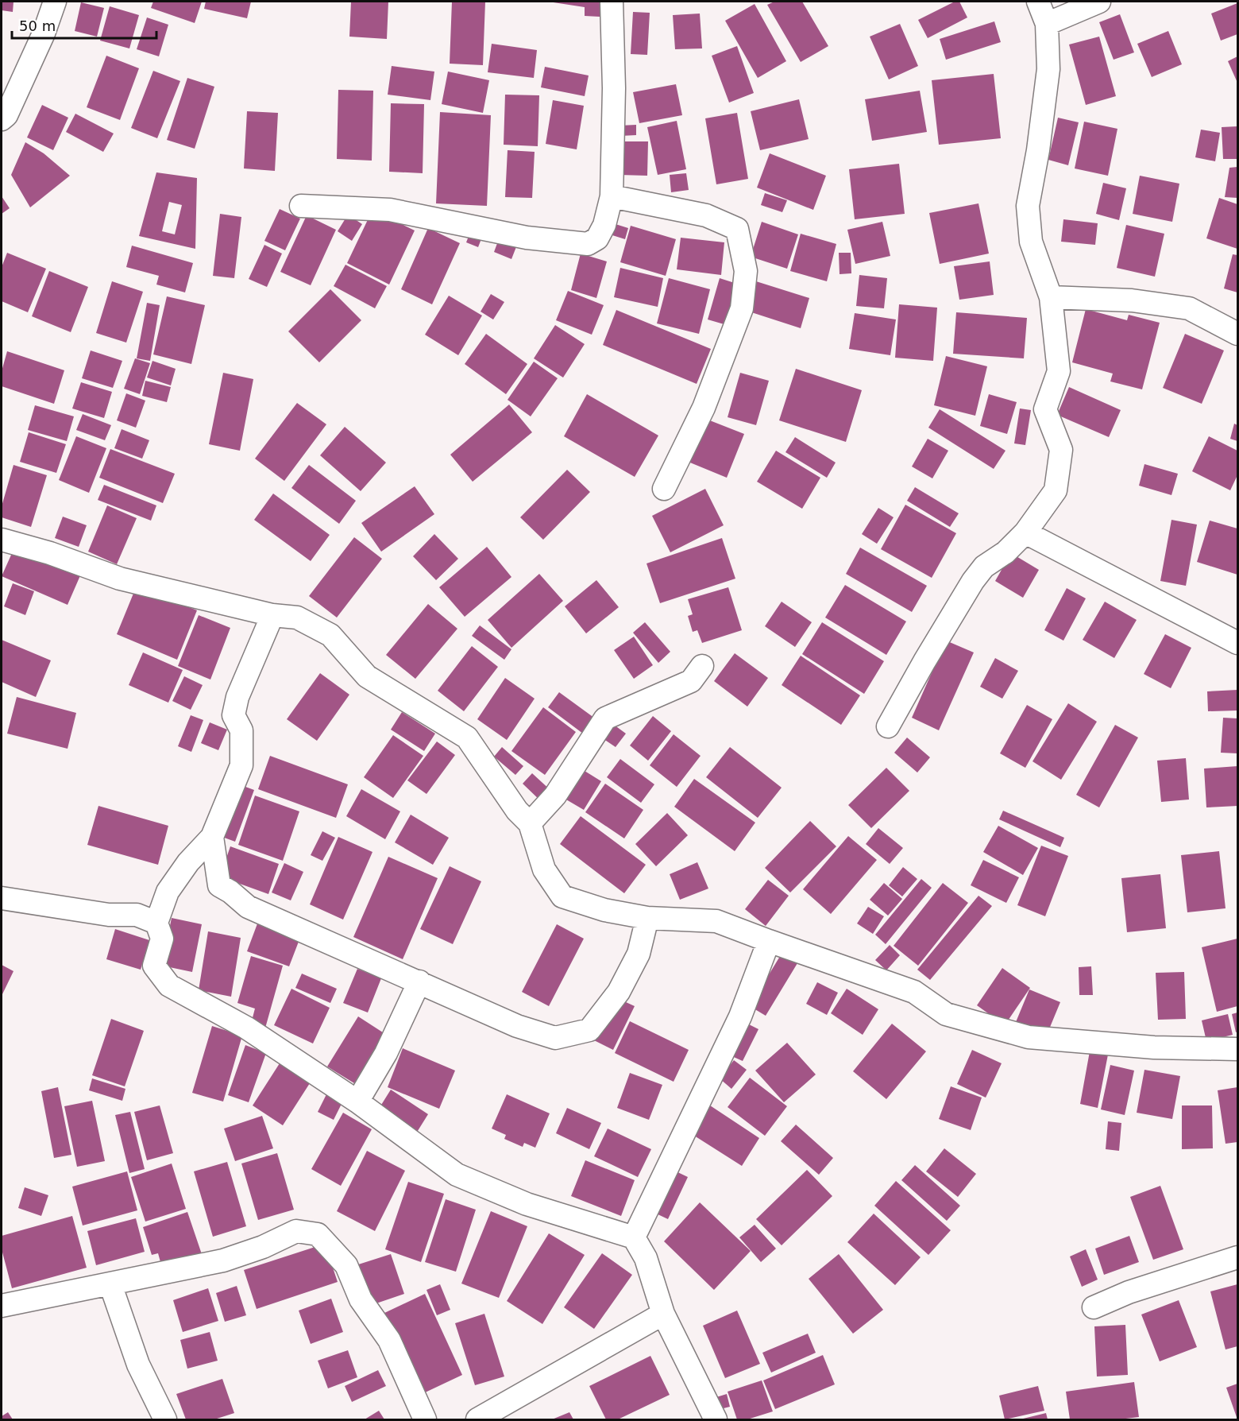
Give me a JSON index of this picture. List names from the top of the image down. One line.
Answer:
{"scale_bar":"50 m"}
